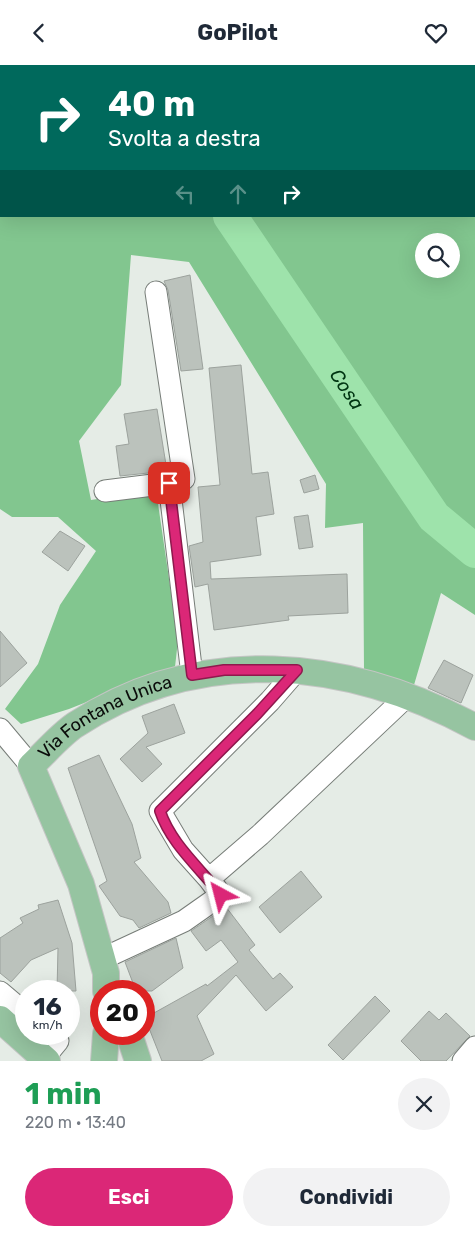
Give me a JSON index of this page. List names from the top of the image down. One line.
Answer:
{"streets":{"main road":["Via Fontana Unica"]},"water":["Cosa"],"page":{"header":"GoPilot","turn":["40 m","Svolta a destra"],"speed":"16 km/h","limit":"20","heading":["1 min","220 m · 13:40"],"buttons":["Esci","Condividi"]}}
